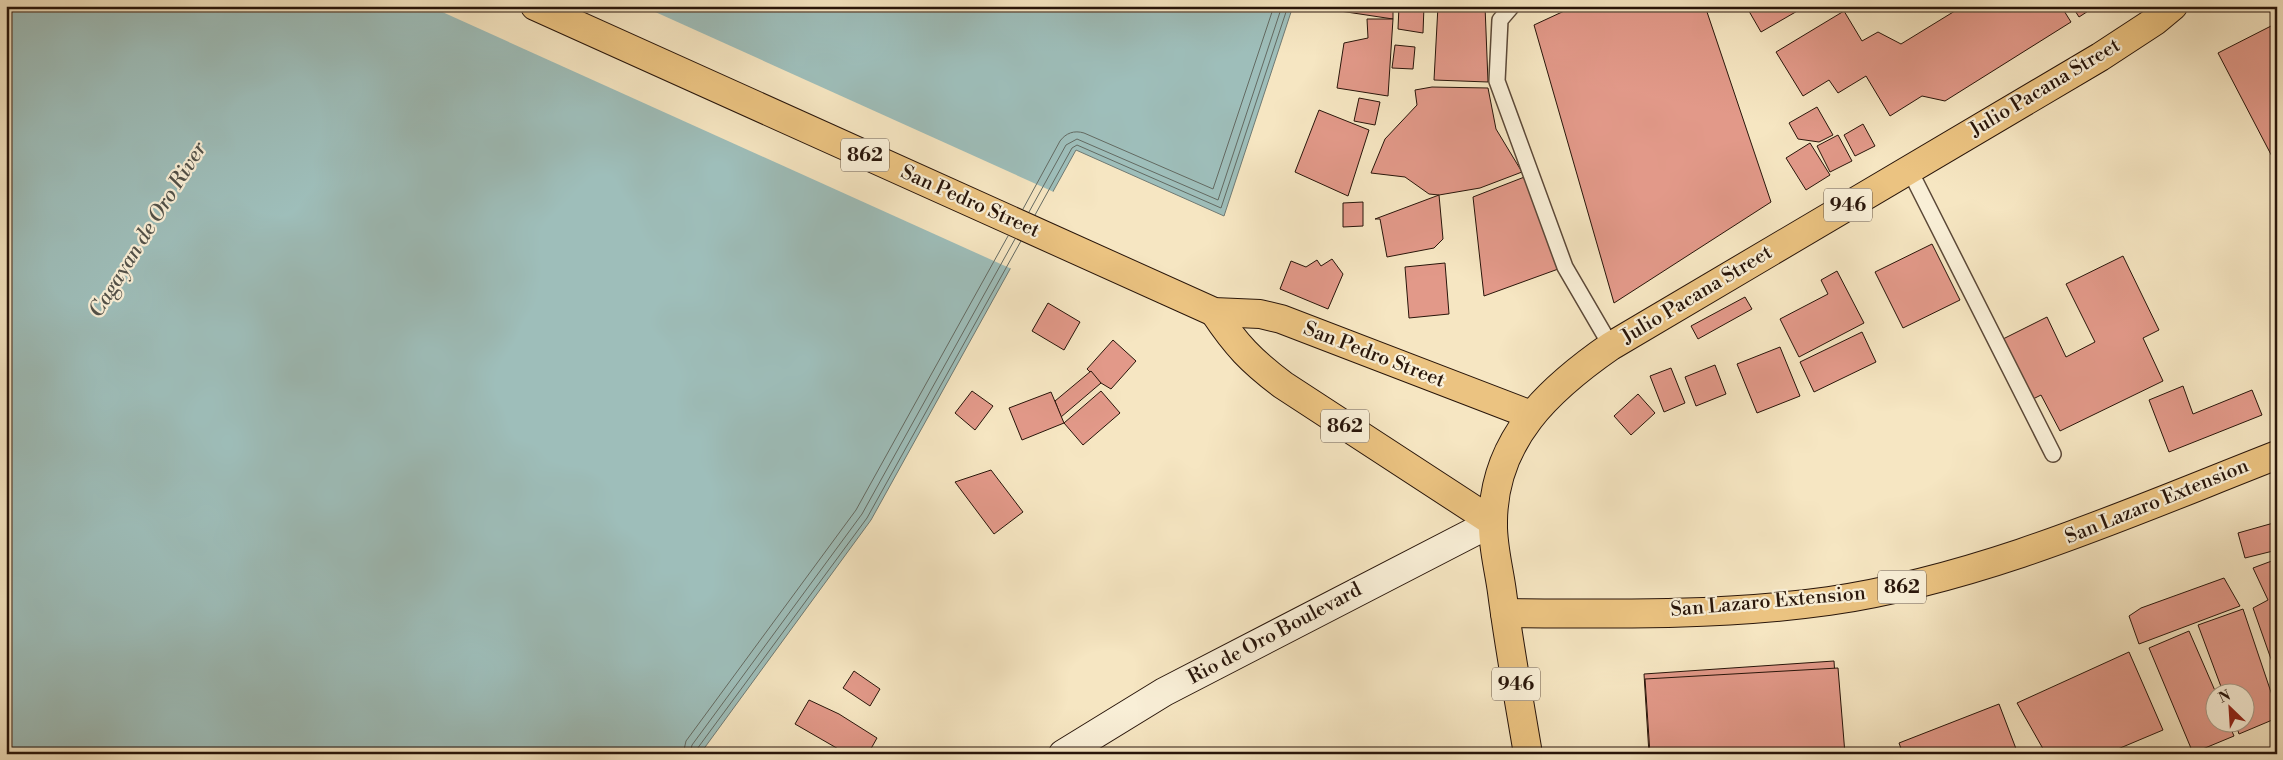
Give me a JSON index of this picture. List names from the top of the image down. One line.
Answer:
{"streets":{"main road":["Julio Pacana Street","862","San Pedro Street","946","San Lazaro Extension","Rio de Oro Boulevard"]},"crossings":[["Julio Pacana Street","862"],["Julio Pacana Street","San Pedro Street"],["Julio Pacana Street","San Lazaro Extension"],["Julio Pacana Street","Rio de Oro Boulevard"],["862","San Pedro Street"],["862","Rio de Oro Boulevard"]],"water":["Cagayan de Oro River"],"north":"top left"}
